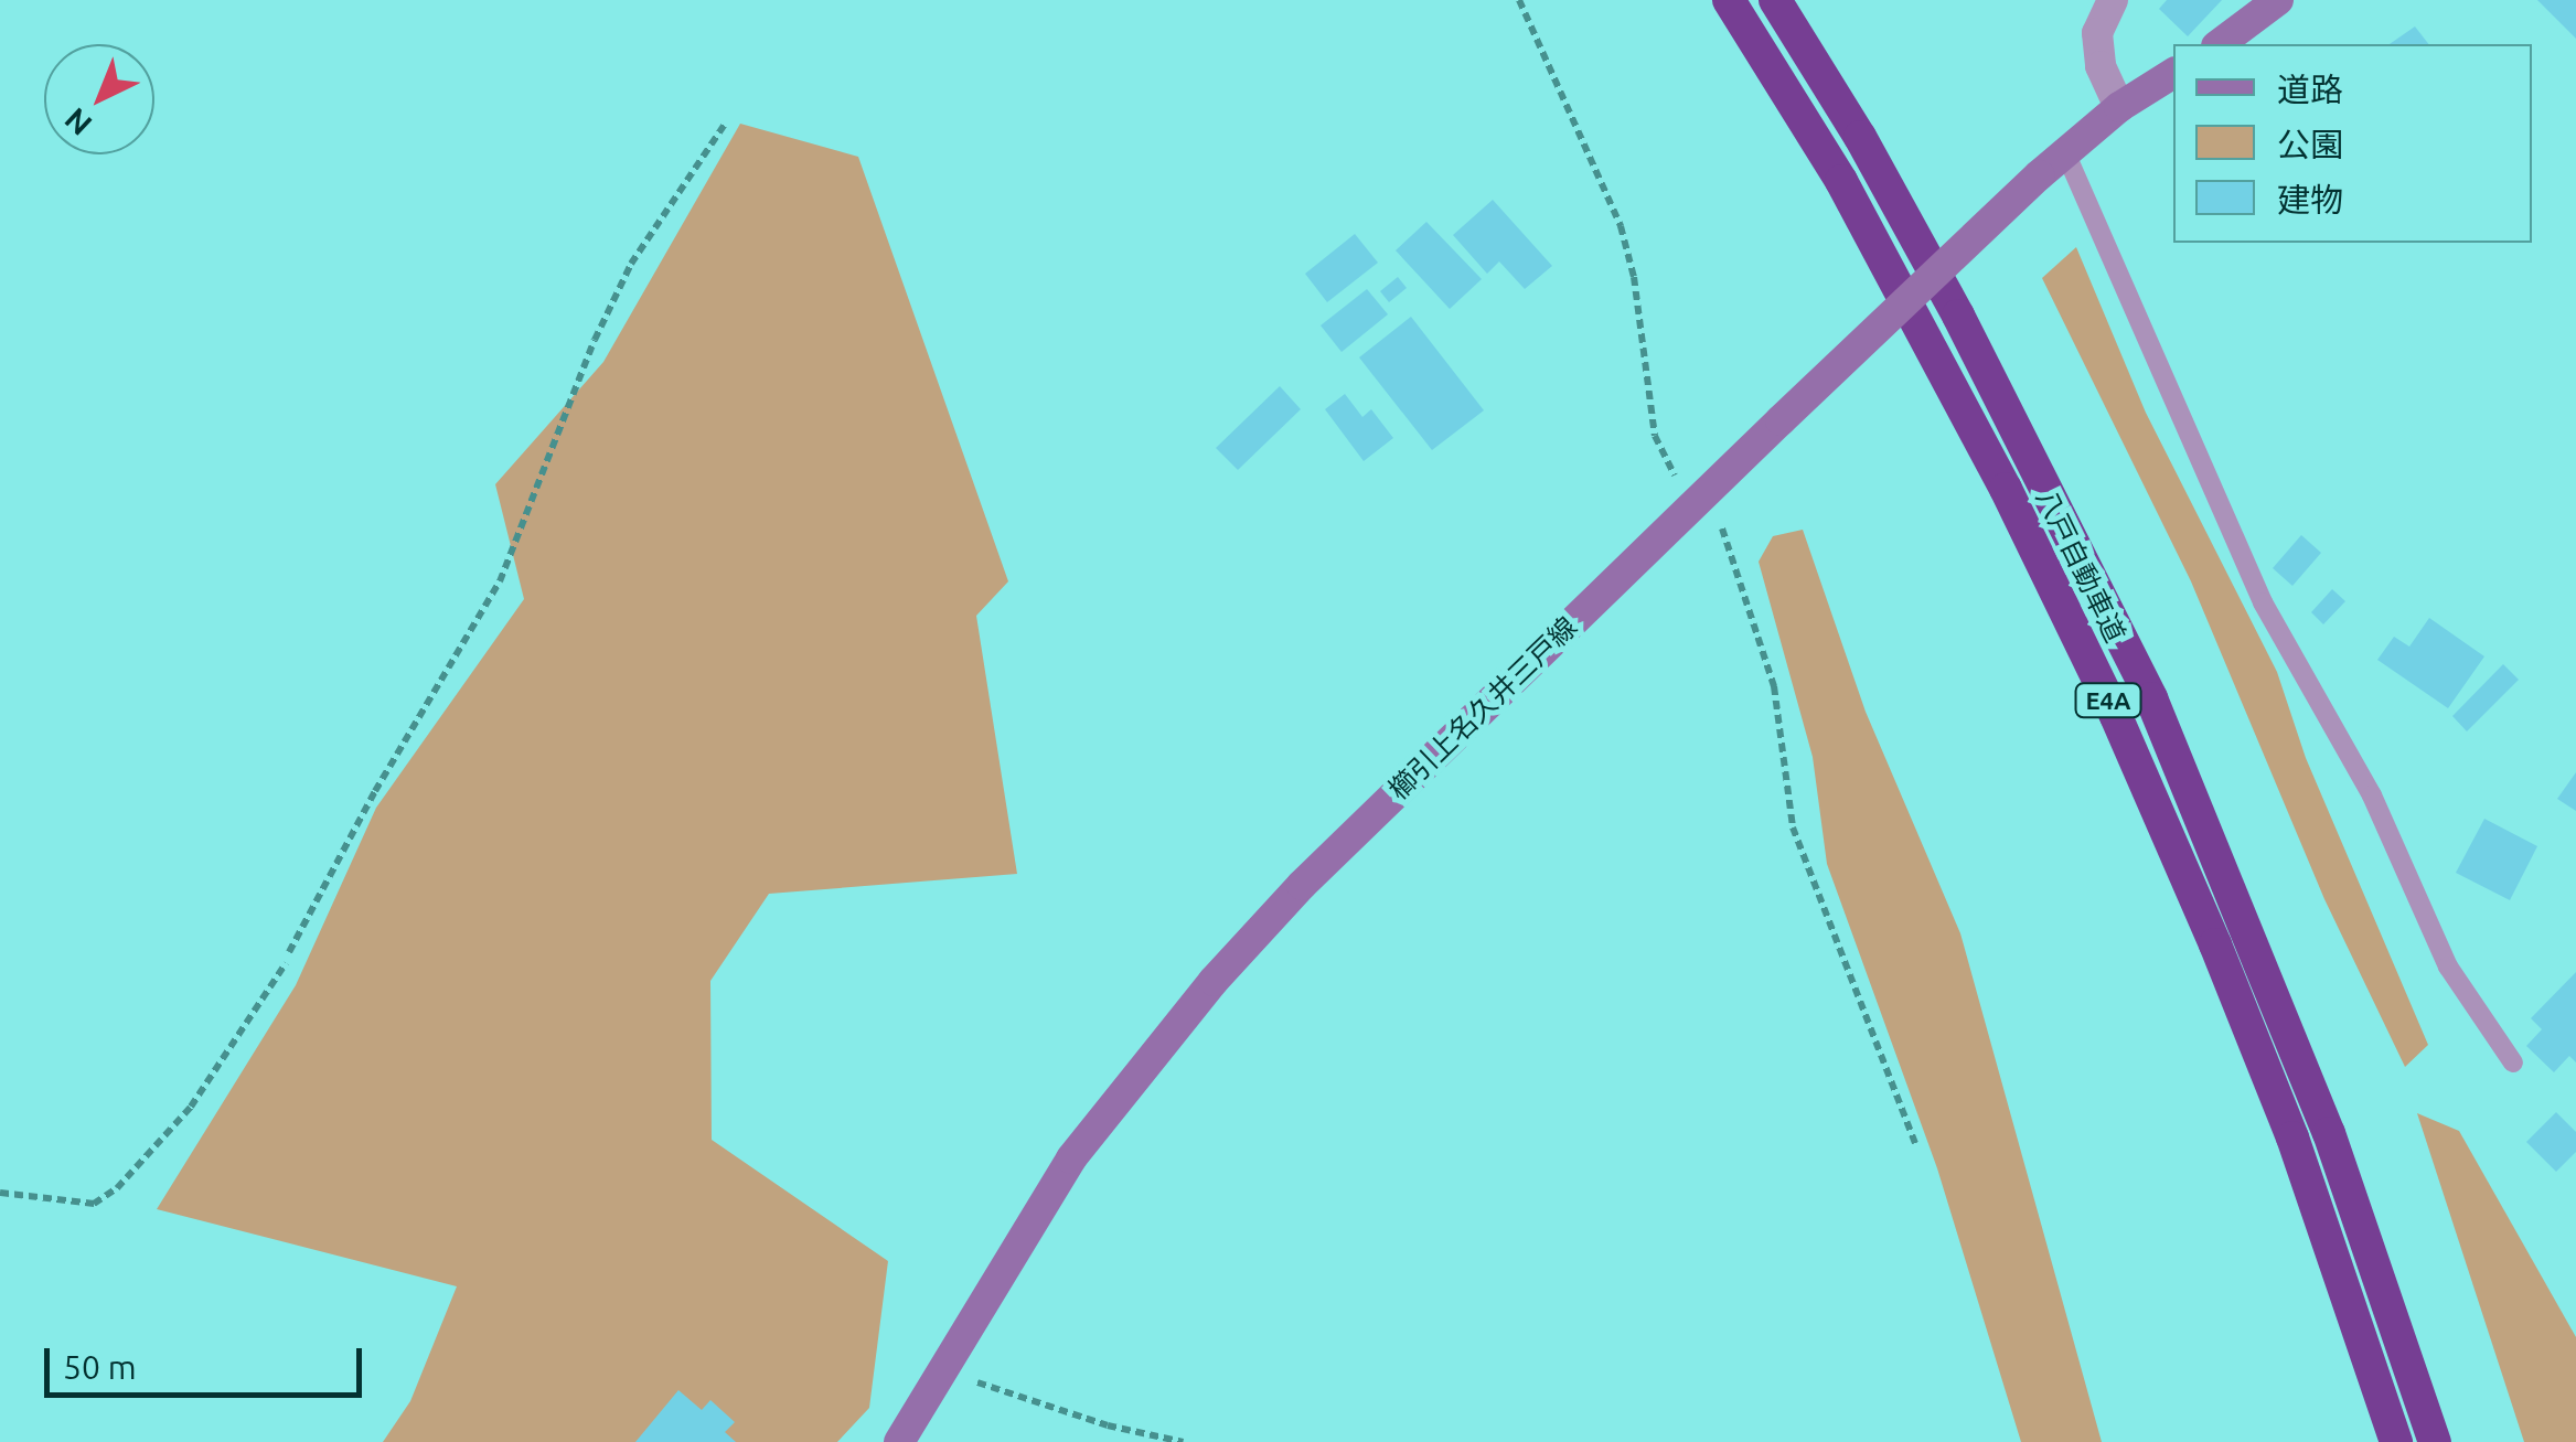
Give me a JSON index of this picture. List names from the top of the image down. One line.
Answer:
{"streets":{"highway":["八戸自動車道","E4A"],"main road":["櫛引上名久井三戸線"]},"legend":["道路","公園","建物"],"scale_bar":"50 m","north":"bottom left"}
